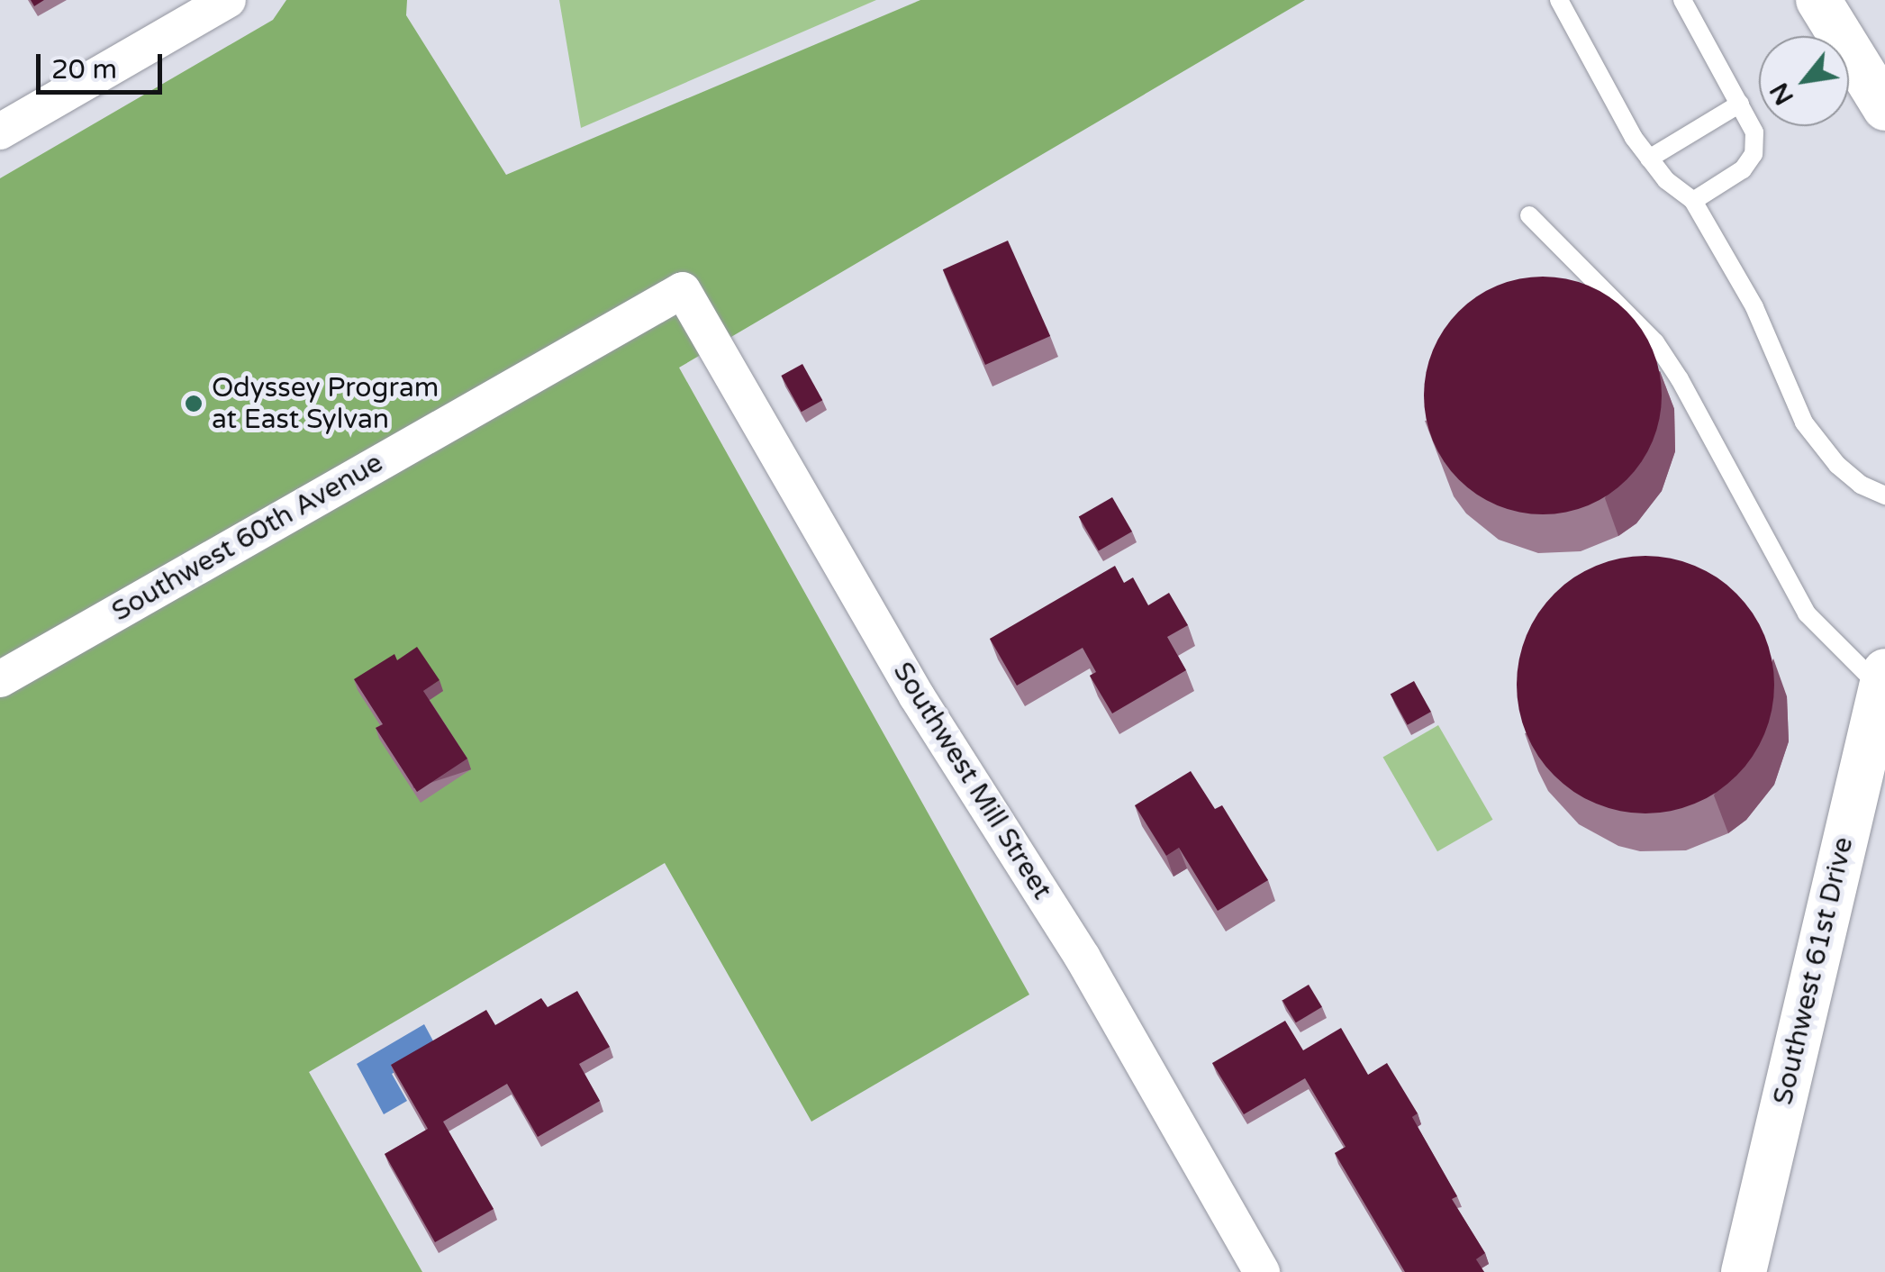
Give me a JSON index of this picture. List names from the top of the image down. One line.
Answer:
{"streets":{"street":["Southwest 60th Avenue","Southwest Mill Street","Southwest 61st Drive"]},"crossings":[["Southwest 60th Avenue","Southwest Mill Street"]],"places":["Odyssey Program at East Sylvan"],"scale_bar":"20 m","north":"bottom left"}
